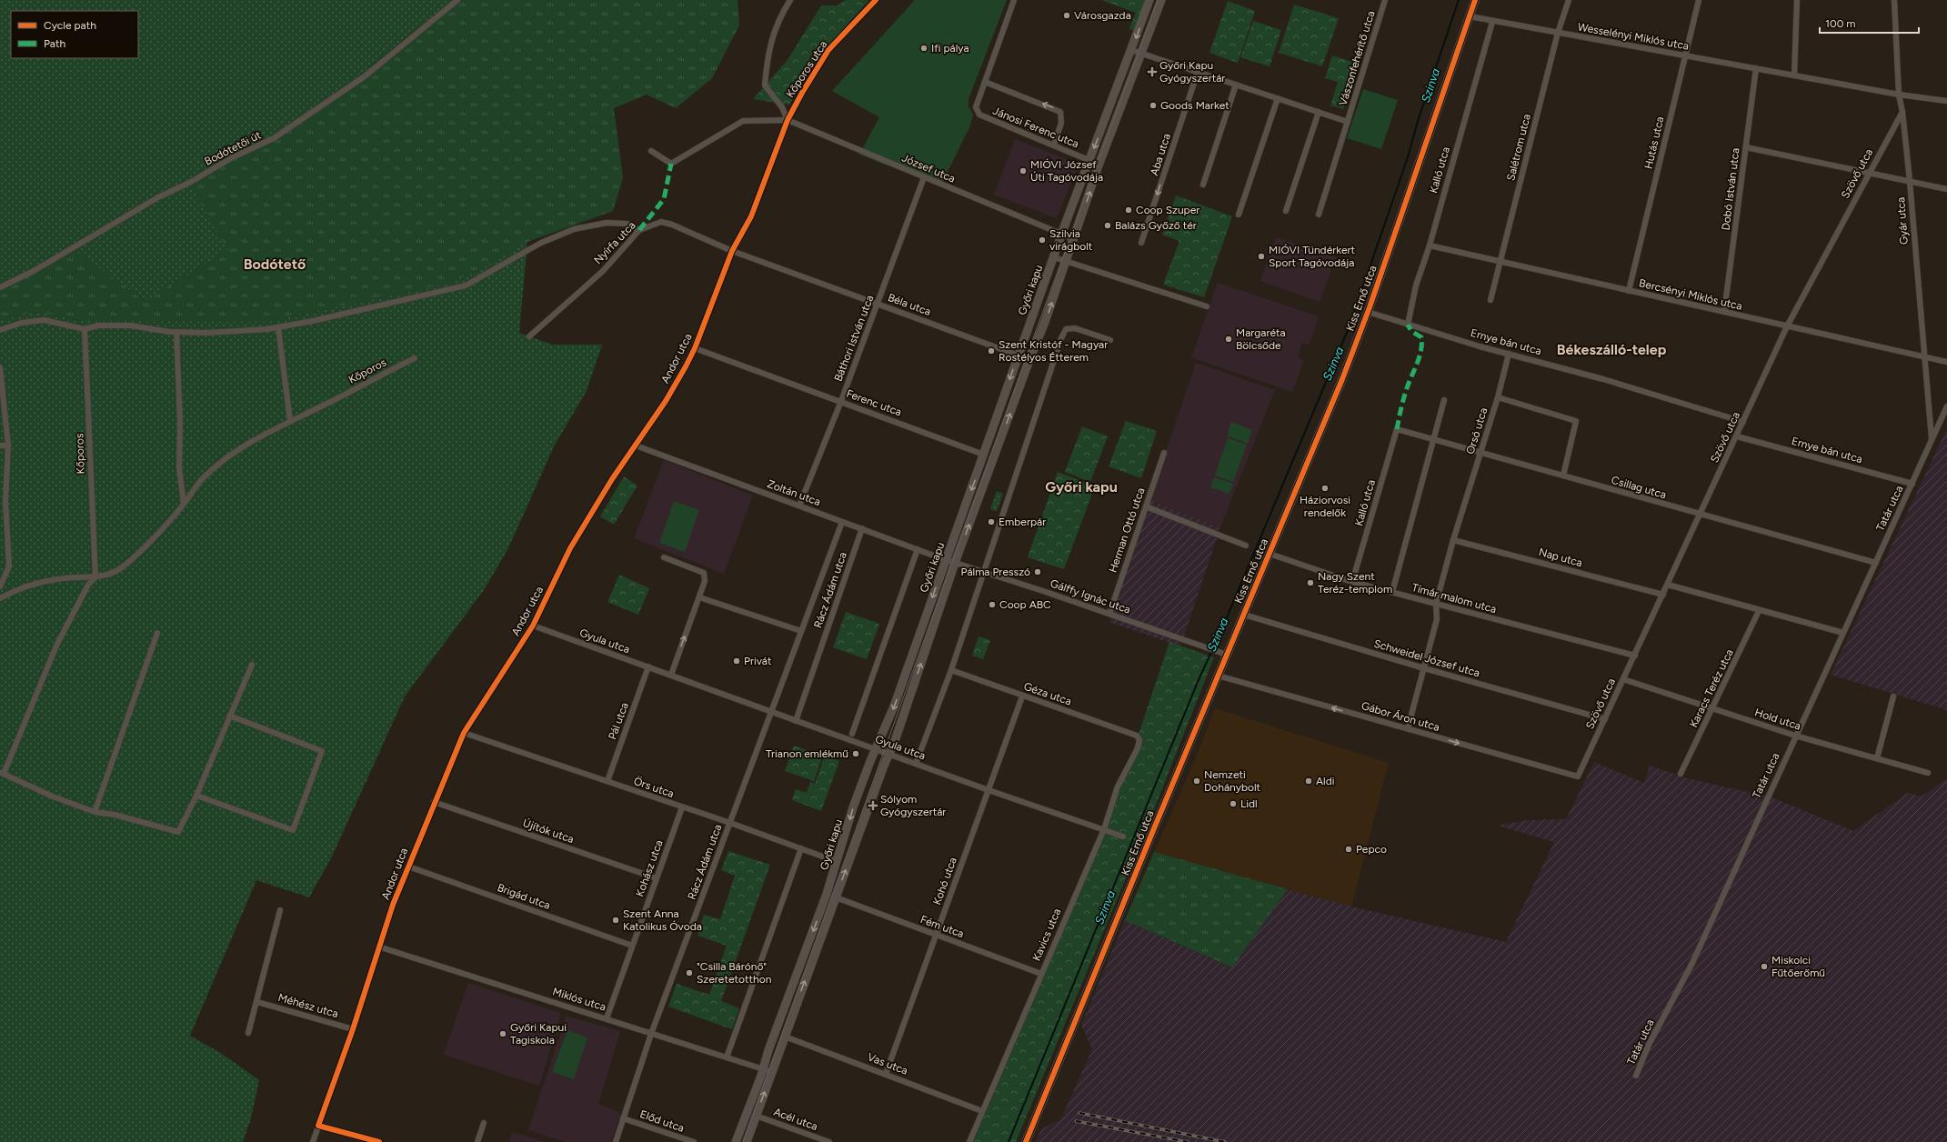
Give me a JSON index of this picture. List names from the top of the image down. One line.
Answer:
{"streets":{"street":["Wesselényi Miklós utca","Vászonfehérítő utca","Kőporos utca","Jánosi Ferenc utca","Hutás utca","Salétrom utca","Bodótetői út","Aba utca","József utca","Kalló utca","Szövő utca","Dobó István utca","Gyár utca","Nyírfa utca","Győri kapu","Bercsényi Miklós utca","Kiss Ernő utca","Béla utca","Báthori István utca","Ernye bán utca","Andor utca","Kőporos","Ferenc utca","Orsó utca","Csillag utca","Zoltán utca","Tatár utca","Herman Ottó utca","Nap utca","Rácz Ádám utca","Gálffy Ignác utca","Tímár malom utca","Gyula utca","Schweidel József utca","Karacs Teréz utca","Géza utca","Gábor Áron utca","Hold utca","Pál utca","Örs utca","Újítók utca","Kohász utca","Kohó utca","Brigád utca","Fém utca","Kavics utca","Miklós utca","Méhész utca","Vas utca","Acél utca","Előd utca"]},"crossings":[["Wesselényi Miklós utca","Hutás utca"],["Wesselényi Miklós utca","Salétrom utca"],["Wesselényi Miklós utca","Kalló utca"],["Wesselényi Miklós utca","Dobó István utca"],["Wesselényi Miklós utca","Gyár utca"],["Wesselényi Miklós utca","Kiss Ernő utca"],["Kőporos utca","József utca"],["Kőporos utca","Andor utca"],["Jánosi Ferenc utca","Győri kapu"],["Hutás utca","Bercsényi Miklós utca"],["Salétrom utca","Bercsényi Miklós utca"],["József utca","Győri kapu"],["József utca","Báthori István utca"],["József utca","Andor utca"],["Kalló utca","Bercsényi Miklós utca"],["Kalló utca","Ernye bán utca"],["Kalló utca","Csillag utca"],["Kalló utca","Tímár malom utca"],["Szövő utca","Gyár utca"],["Szövő utca","Bercsényi Miklós utca"],["Szövő utca","Ernye bán utca"],["Szövő utca","Csillag utca"],["Szövő utca","Nap utca"],["Szövő utca","Tímár malom utca"],["Szövő utca","Schweidel József utca"],["Szövő utca","Gábor Áron utca"],["Szövő utca","Hold utca"],["Dobó István utca","Bercsényi Miklós utca"],["Gyár utca","Bercsényi Miklós utca"],["Gyár utca","Tatár utca"],["Nyírfa utca","Béla utca"],["Nyírfa utca","Andor utca"],["Győri kapu","Béla utca"],["Győri kapu","Ferenc utca"],["Győri kapu","Zoltán utca"],["Győri kapu","Gálffy Ignác utca"],["Győri kapu","Gyula utca"],["Győri kapu","Örs utca"],["Győri kapu","Fém utca"],["Győri kapu","Miklós utca"],["Győri kapu","Vas utca"],["Győri kapu","Acél utca"],["Kiss Ernő utca","Ernye bán utca"],["Kiss Ernő utca","Gálffy Ignác utca"],["Kiss Ernő utca","Tímár malom utca"],["Kiss Ernő utca","Schweidel József utca"],["Kiss Ernő utca","Gábor Áron utca"],["Béla utca","Báthori István utca"],["Béla utca","Andor utca"],["Báthori István utca","Ferenc utca"],["Báthori István utca","Zoltán utca"],["Ernye bán utca","Tatár utca"],["Andor utca","Ferenc utca"],["Andor utca","Zoltán utca"],["Andor utca","Gyula utca"],["Andor utca","Örs utca"],["Andor utca","Újítók utca"],["Andor utca","Brigád utca"],["Andor utca","Miklós utca"],["Andor utca","Méhész utca"],["Orsó utca","Csillag utca"],["Orsó utca","Nap utca"],["Orsó utca","Tímár malom utca"],["Orsó utca","Schweidel József utca"],["Orsó utca","Gábor Áron utca"],["Csillag utca","Tatár utca"],["Zoltán utca","Rácz Ádám utca"],["Zoltán utca","Gálffy Ignác utca"],["Tatár utca","Hold utca"],["Herman Ottó utca","Gálffy Ignác utca"],["Rácz Ádám utca","Gyula utca"],["Rácz Ádám utca","Örs utca"],["Rácz Ádám utca","Miklós utca"],["Rácz Ádám utca","Előd utca"],["Gyula utca","Pál utca"],["Gyula utca","Kohó utca"],["Gyula utca","Kavics utca"],["Karacs Teréz utca","Hold utca"],["Géza utca","Kohó utca"],["Géza utca","Kavics utca"],["Pál utca","Örs utca"],["Örs utca","Kohász utca"],["Újítók utca","Kohász utca"],["Kohász utca","Brigád utca"],["Kohász utca","Miklós utca"],["Kohó utca","Fém utca"],["Kohó utca","Vas utca"],["Fém utca","Kavics utca"],["Kavics utca","Vas utca"]],"districts":["Bodótető","Békeszálló-telep","Győri kapu"],"water":["Szinva"],"places":{"other":["Városgazda","Ifi pálya","Goods Market","MIÓVI József Úti Tagóvodája","Coop Szuper","Balázs Győző tér","Szilvia virágbolt","MIÓVI Tündérkert Sport Tagóvodája","Margaréta Bölcsőde","Szent Kristóf - Magyar Rostélyos Étterem","Háziorvosi rendelők","Emberpár","Pálma Presszó","Nagy Szent Teréz-templom","Coop ABC","Privát","Trianon emlékmű","Nemzeti Dohánybolt","Aldi","Lidl","Pepco","Szent Anna Katolikus Óvoda","Miskolci Fűtőerőmű","\"Csilla Bárónő\" Szeretetotthon","Győri Kapui Tagiskola"],"health":["Győri Kapu Gyógyszertár","Sólyom Gyógyszertár"]},"legend":["Cycle path","Path"],"scale_bar":"100 m"}
